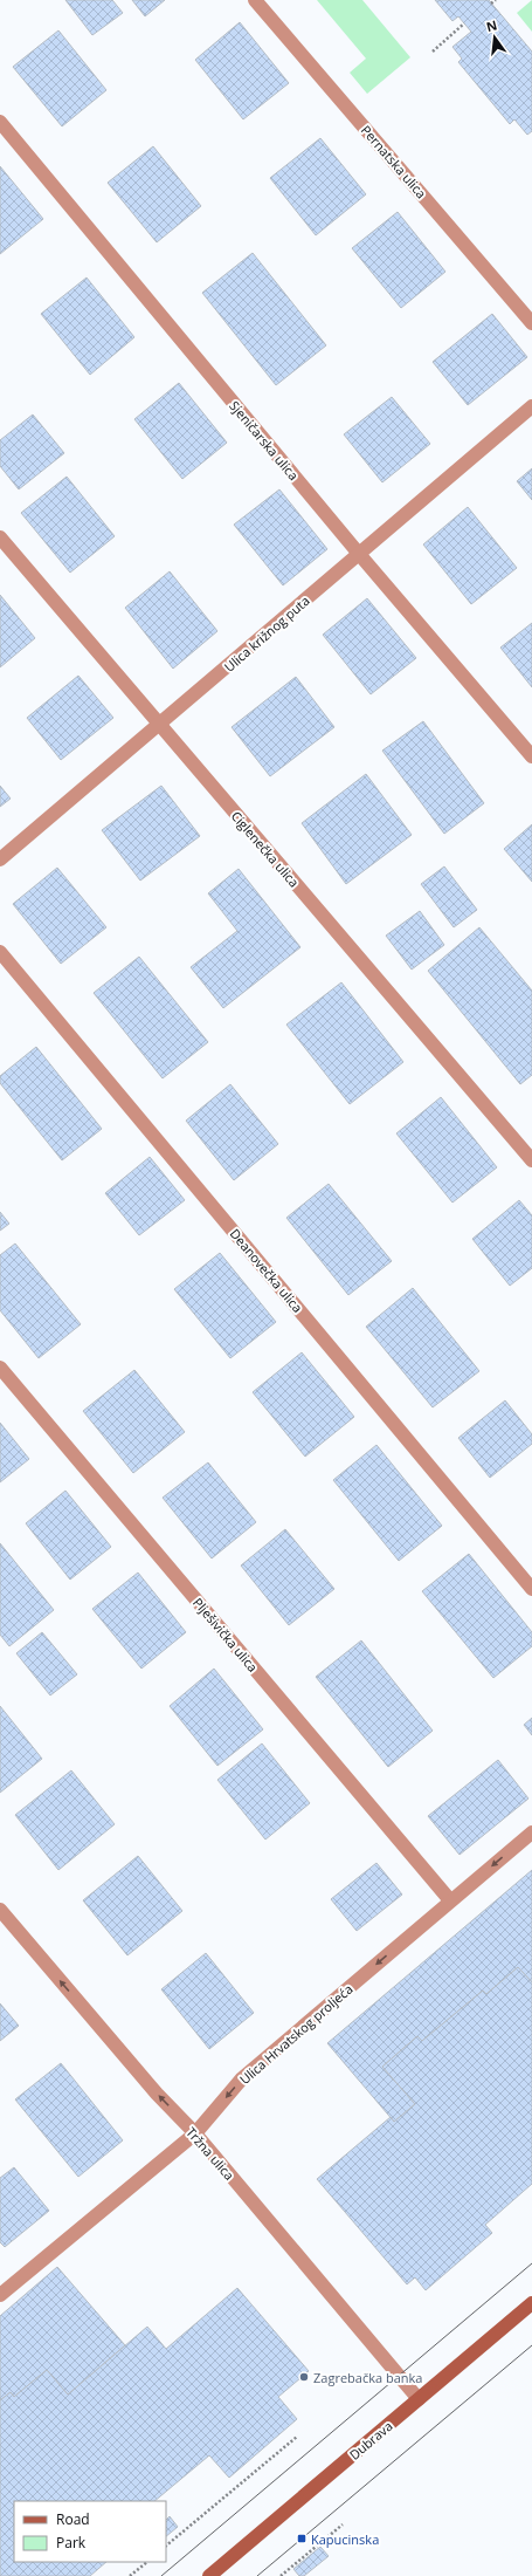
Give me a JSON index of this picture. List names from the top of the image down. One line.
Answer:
{"streets":{"main road":["Dubrava"],"street":["Pernatska ulica","Sjeničarska ulica","Ulica križnog puta","Ciglenečka ulica","Deanovečka ulica","Plješivička ulica","Ulica Hrvatskog proljeća","Tržna ulica"]},"crossings":[["Sjeničarska ulica","Ulica križnog puta"],["Ulica križnog puta","Ciglenečka ulica"],["Plješivička ulica","Ulica Hrvatskog proljeća"],["Ulica Hrvatskog proljeća","Tržna ulica"],["Tržna ulica","Dubrava"]],"one_way":["Ulica Hrvatskog proljeća","Tržna ulica"],"places":{"other":["Zagrebačka banka"],"transit":["Kapucinska"]},"legend":["Road","Park"],"north":"top"}
